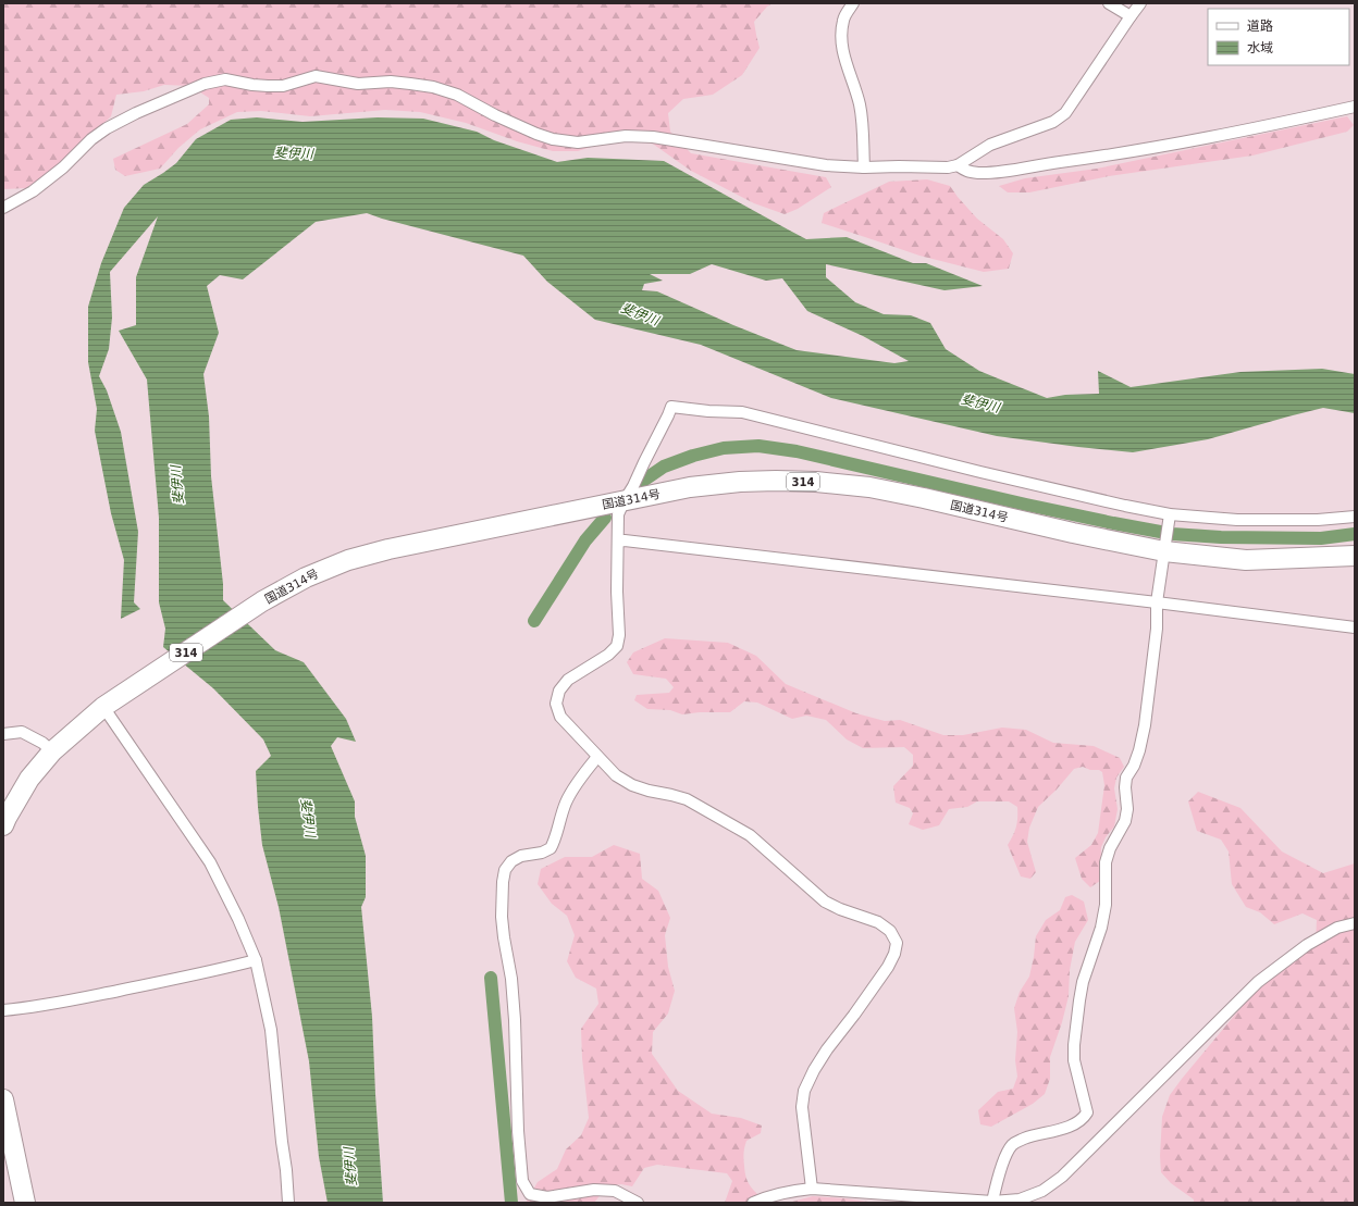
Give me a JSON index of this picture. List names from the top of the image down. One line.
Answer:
{"streets":{"highway":["314","国道314号"]},"water":["斐伊川"],"legend":["道路","水域"]}
